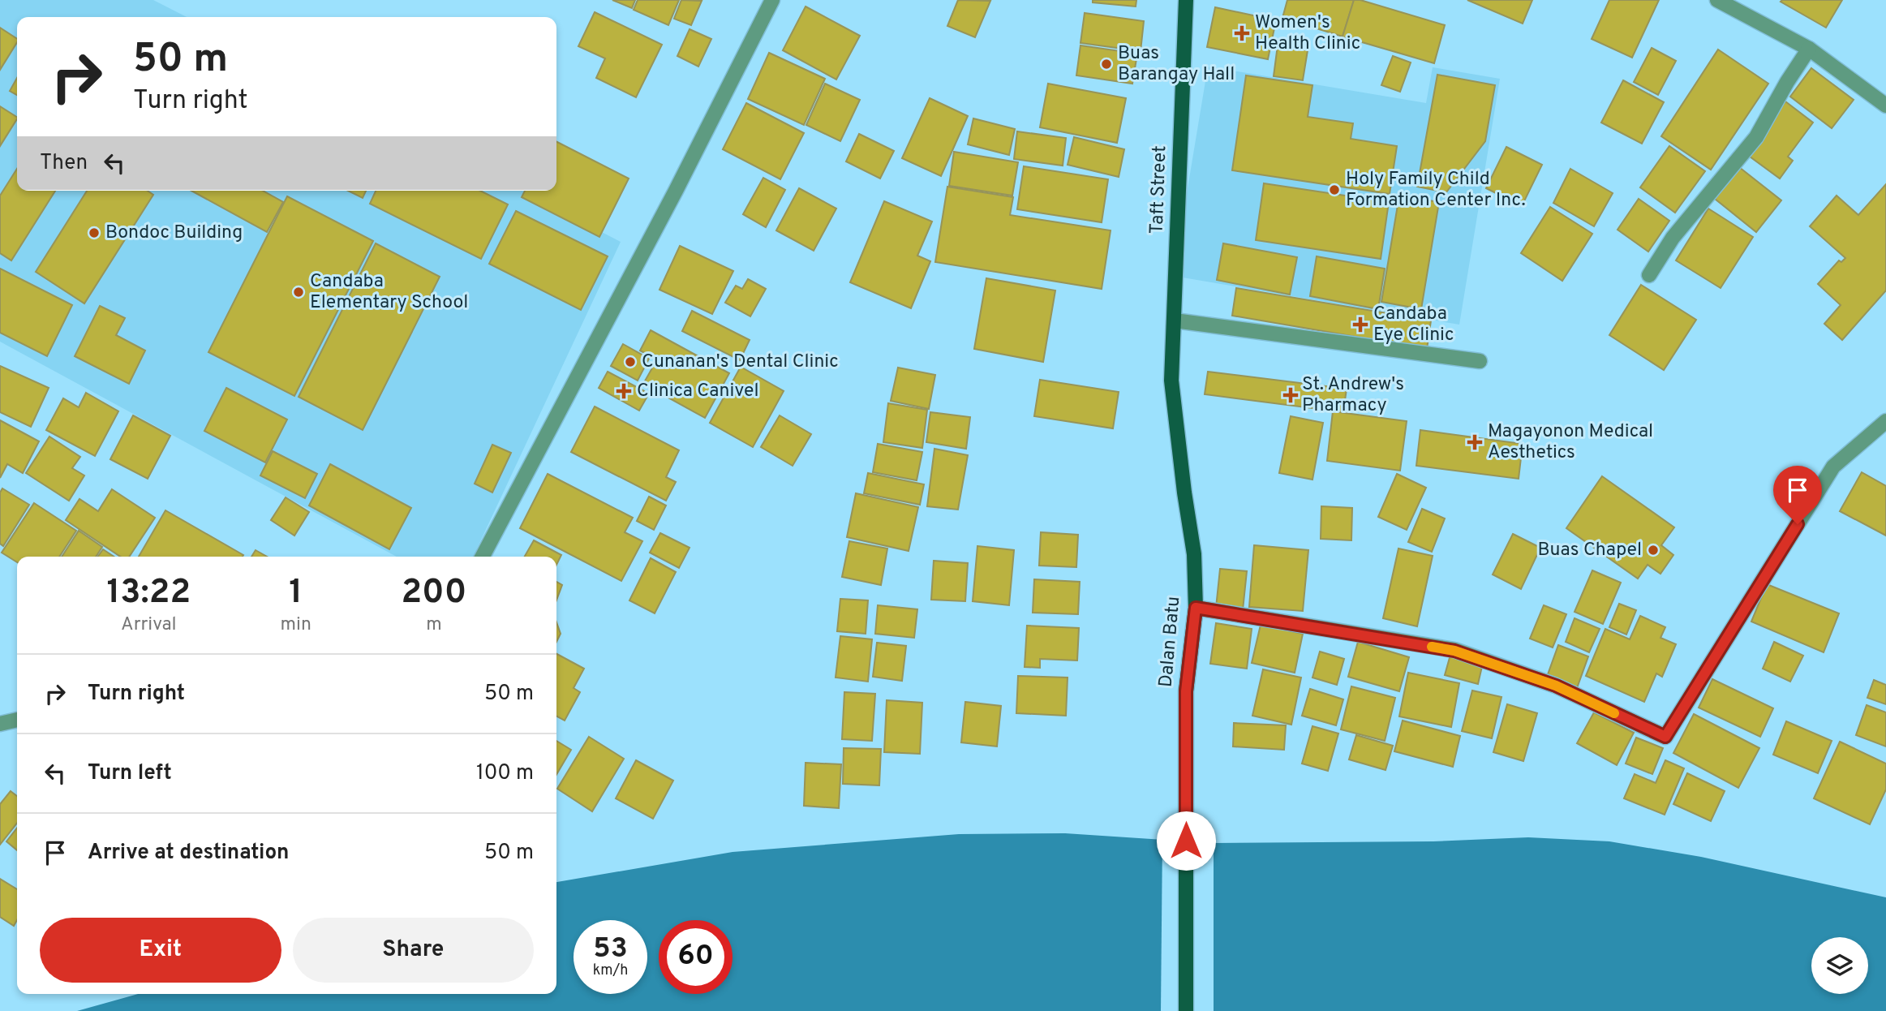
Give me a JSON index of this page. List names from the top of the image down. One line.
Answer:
{"streets":{"main road":["Taft Street","Dalan Batu"]},"crossings":[["Taft Street","Dalan Batu"]],"places":{"health":["Women's Health Clinic","Candaba Eye Clinic","Clinica Canivel","St. Andrew's Pharmacy","Magayonon Medical Aesthetics"],"other":["Buas Barangay Hall","Holy Family Child Formation Center Inc.","Bondoc Building","Candaba Elementary School","Cunanan's Dental Clinic","Buas Chapel"]},"page":{"turn":["50 m","Turn right"],"then":"Then","eta":["13:22","Arrival","1","min","200","m"],"list":[{"name":"Turn right","value":"50 m"},{"name":"Turn left","value":"100 m"},{"name":"Arrive at destination","value":"50 m"}],"buttons":["Exit","Share"],"speed":"53 km/h","limit":"60"}}
